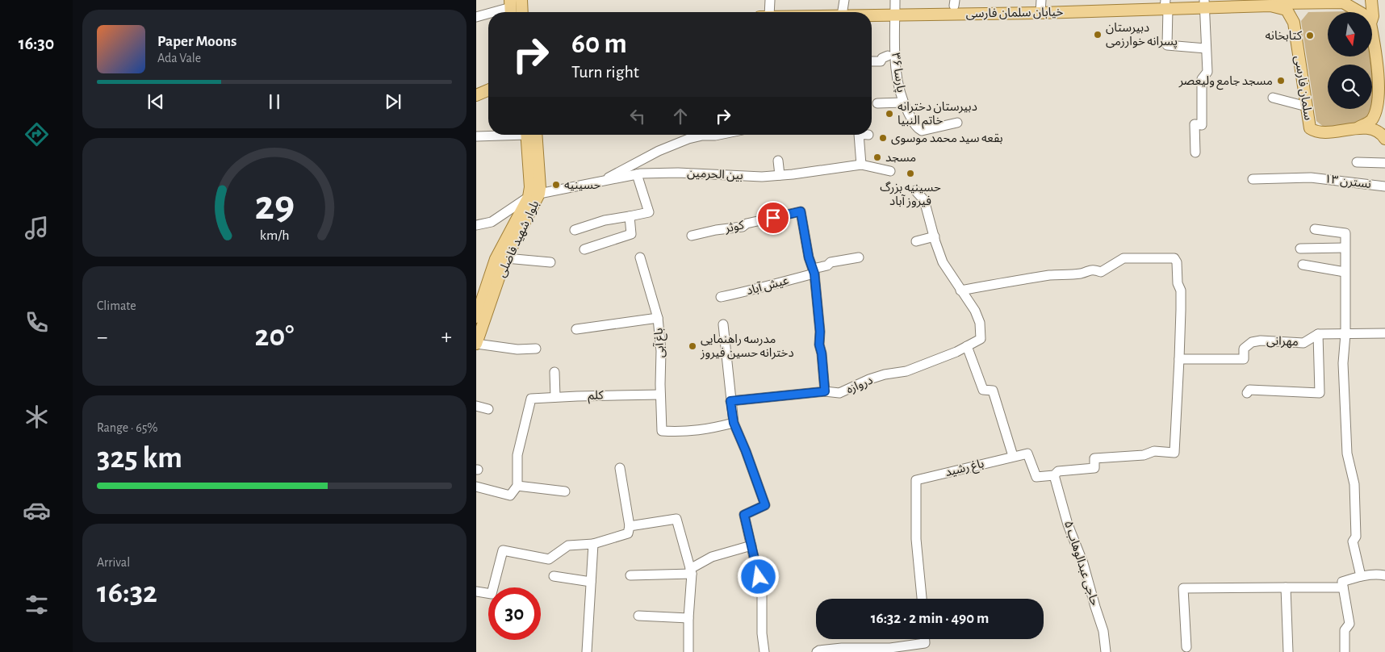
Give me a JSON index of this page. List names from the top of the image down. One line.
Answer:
{"streets":{"main road":["خیابان سلمان فارسی","سلمان فارسی","بلوار شهید فاضلی"],"street":["پارسا ۳۶","بین الحرمین","نسترن ۱۳","کوثر","عیش آباد","مهرانی","باغ آبی","دروازه","کلم","باغ رشید","حاجی عبدالوهاب ۵"]},"crossings":[["خیابان سلمان فارسی","پارسا ۳۶"],["بین الحرمین","بلوار شهید فاضلی"],["کوثر","عیش آباد"],["باغ آبی","کلم"]],"places":["دبیرستان پسرانه خوارزمی","کتابخانه","مسجد جامع ولیعصر","دبیرستان دخترانه خاتم النبیا","بقعه سید محمد موسوی","مسجد","حسینیه بزرگ فیروز آباد","حسینیه","مدرسه راهنمایی دخترانه حسین فیروز"],"north":"bottom","page":{"tabs":"16:30","turn":["60 m","Turn right"],"song":["Paper Moons","Ada Vale"],"tile":["Climate",["Range · 65%","325 km"],["Arrival","16:32"]],"heat":["−","20°","+"],"limit":"30","trip":"16:32 · 2 min · 490 m","gauge":["29","km/h"]}}
